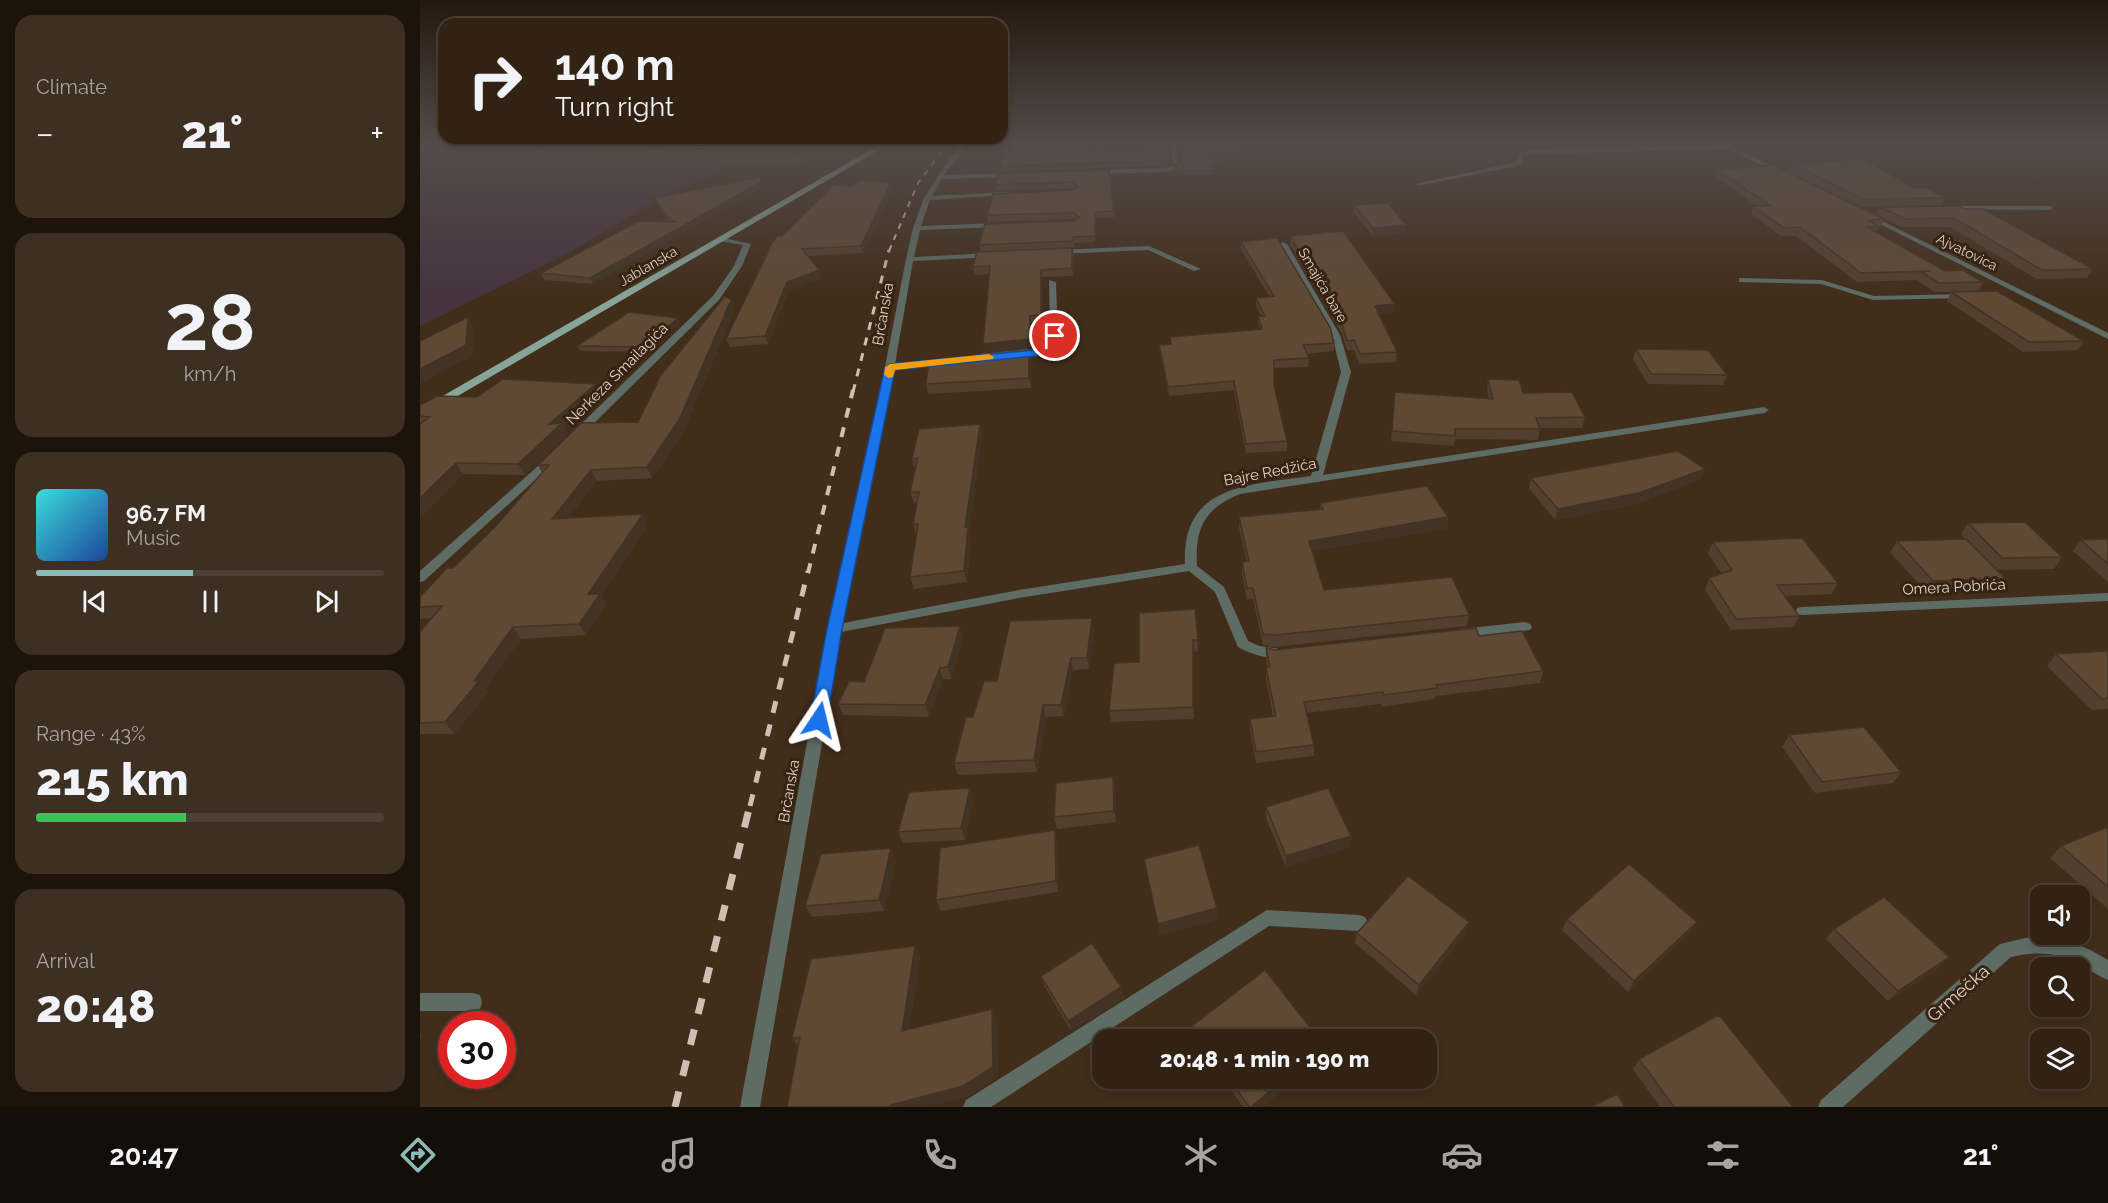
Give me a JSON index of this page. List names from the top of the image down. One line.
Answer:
{"streets":{"main road":["Jablanska"],"street":["Ajvatovica","Smajića bare","Brčanska","Nerkeza Smailagića","Bajre Redžića","Omera Pobrića","Grmečka"]},"crossings":[["Jablanska","Nerkeza Smailagića"],["Smajića bare","Bajre Redžića"]],"page":{"tile":["Climate",["28","km/h"],["Range · 43%","215 km"],["Arrival","20:48"]],"turn":["140 m","Turn right"],"heat":["−","21°","+"],"song":["96.7 FM","Music"],"limit":"30","trip":"20:48 · 1 min · 190 m","tabs":["20:47","21°"]}}
